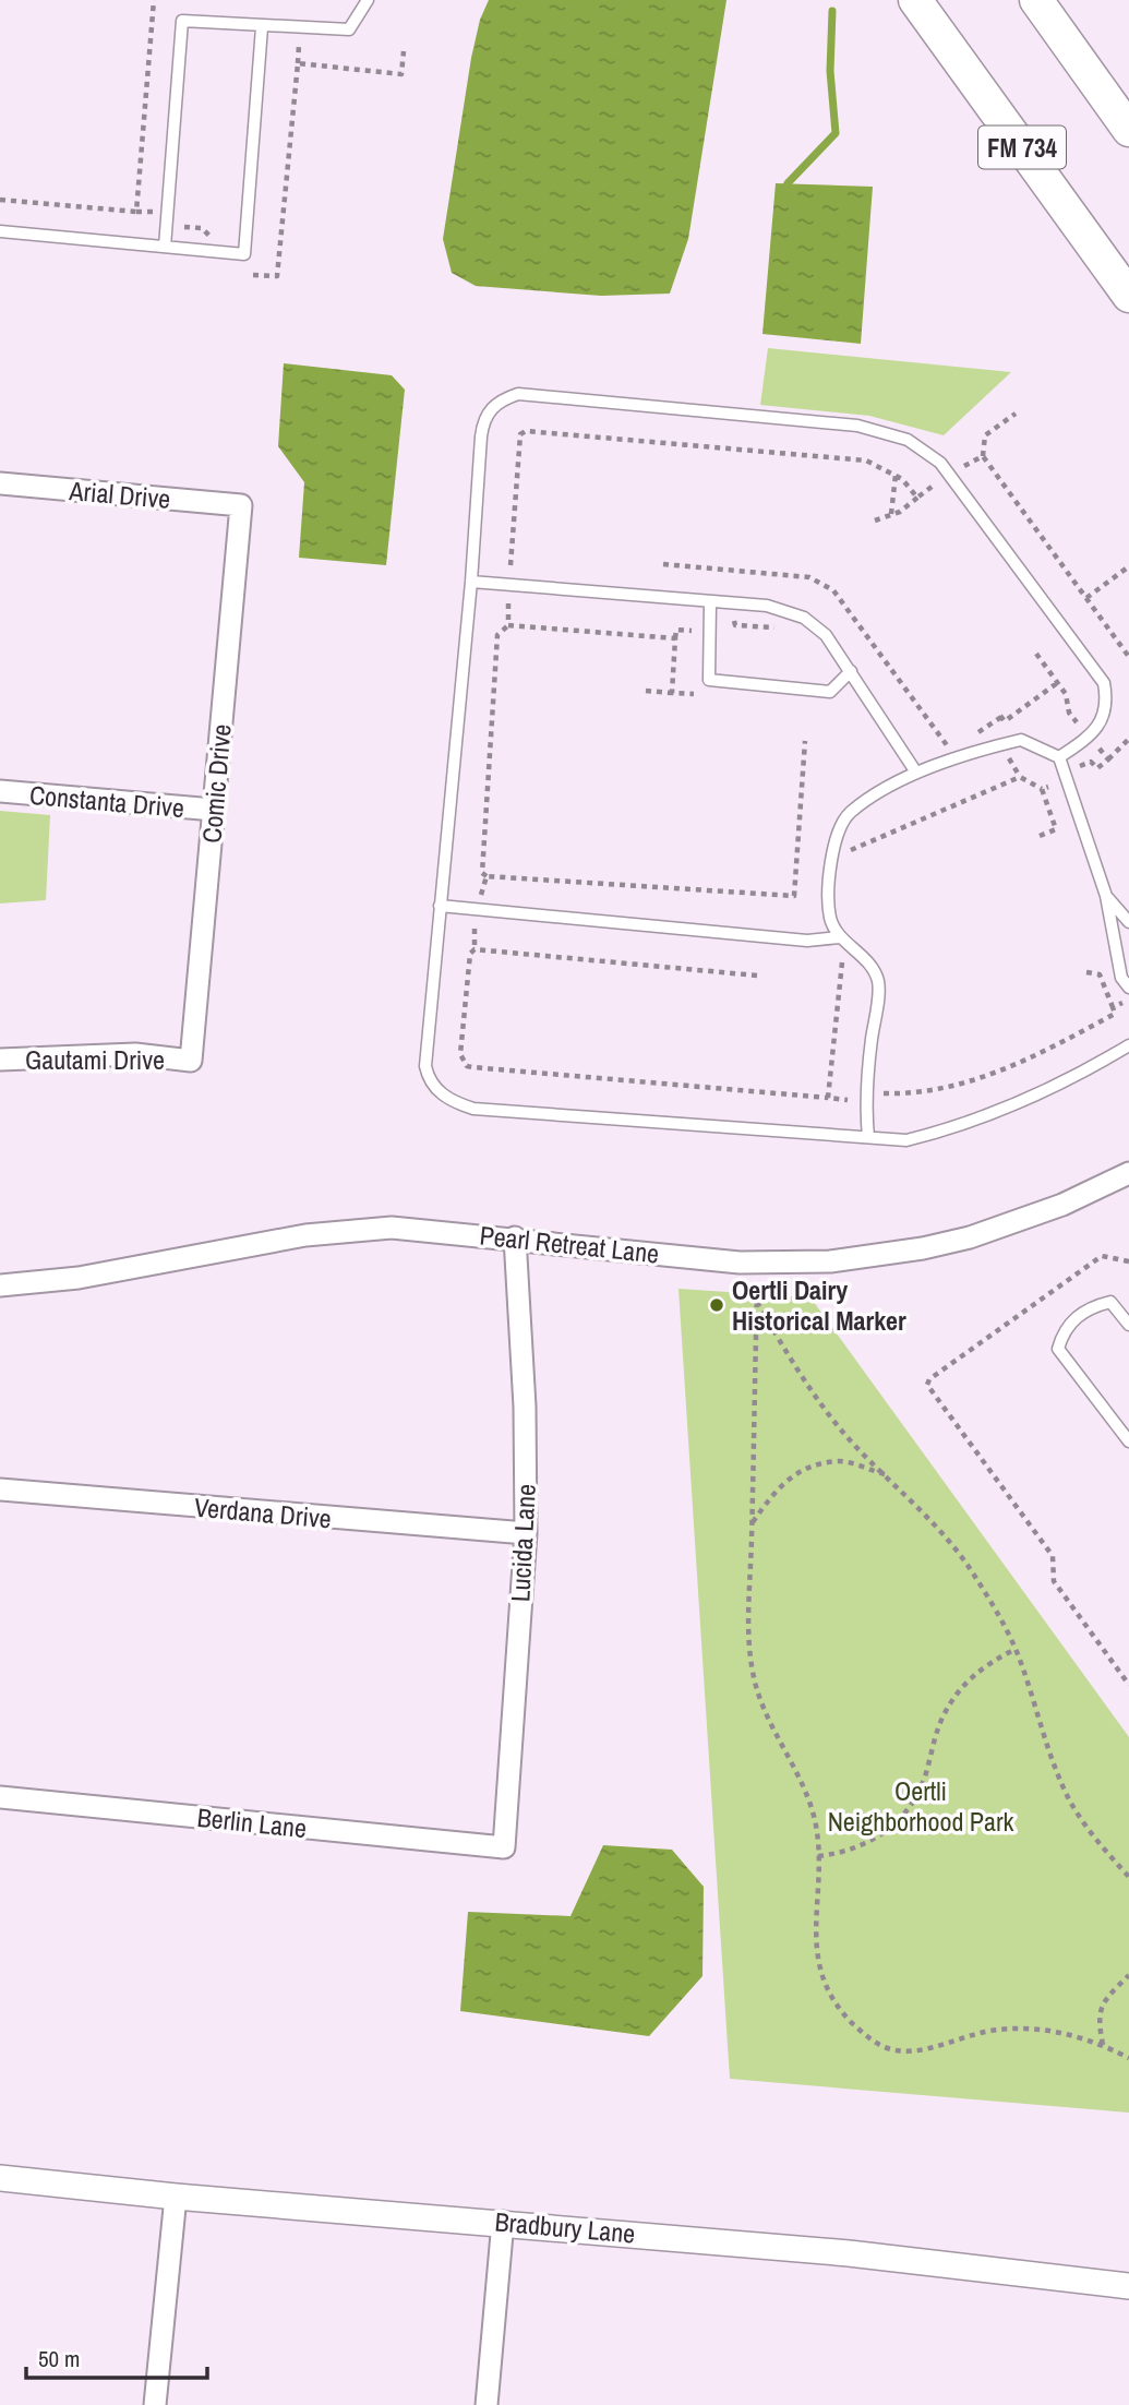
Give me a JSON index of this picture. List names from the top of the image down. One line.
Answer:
{"streets":{"main road":["FM 734"],"street":["Arial Drive","Comic Drive","Constanta Drive","Gautami Drive","Pearl Retreat Lane","Verdana Drive","Lucida Lane","Berlin Lane","Bradbury Lane"]},"crossings":[["Arial Drive","Comic Drive"],["Comic Drive","Constanta Drive"],["Comic Drive","Gautami Drive"],["Pearl Retreat Lane","Lucida Lane"],["Verdana Drive","Lucida Lane"],["Lucida Lane","Berlin Lane"]],"parks":["Oertli Neighborhood Park"],"places":["Oertli Dairy Historical Marker"],"scale_bar":"50 m"}
